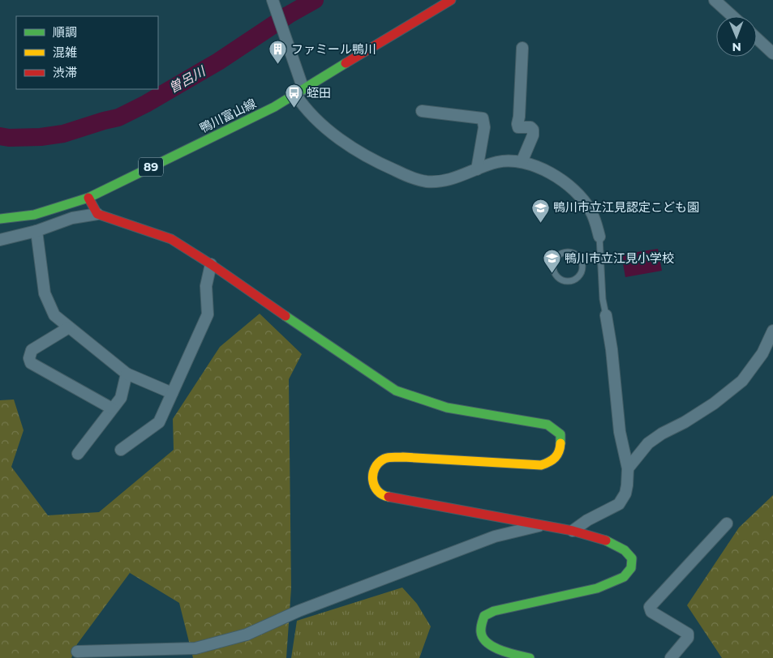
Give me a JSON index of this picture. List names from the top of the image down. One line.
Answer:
{"streets":{"street":["鴨川富山線","89"]},"water":["曽呂川"],"places":{"building":["ファミール鴨川"],"bus stop":["蛭田"],"school or university":["鴨川市立江見認定こども園","鴨川市立江見小学校"]},"legend":["順調","混雑","渋滞"],"north":"bottom"}
